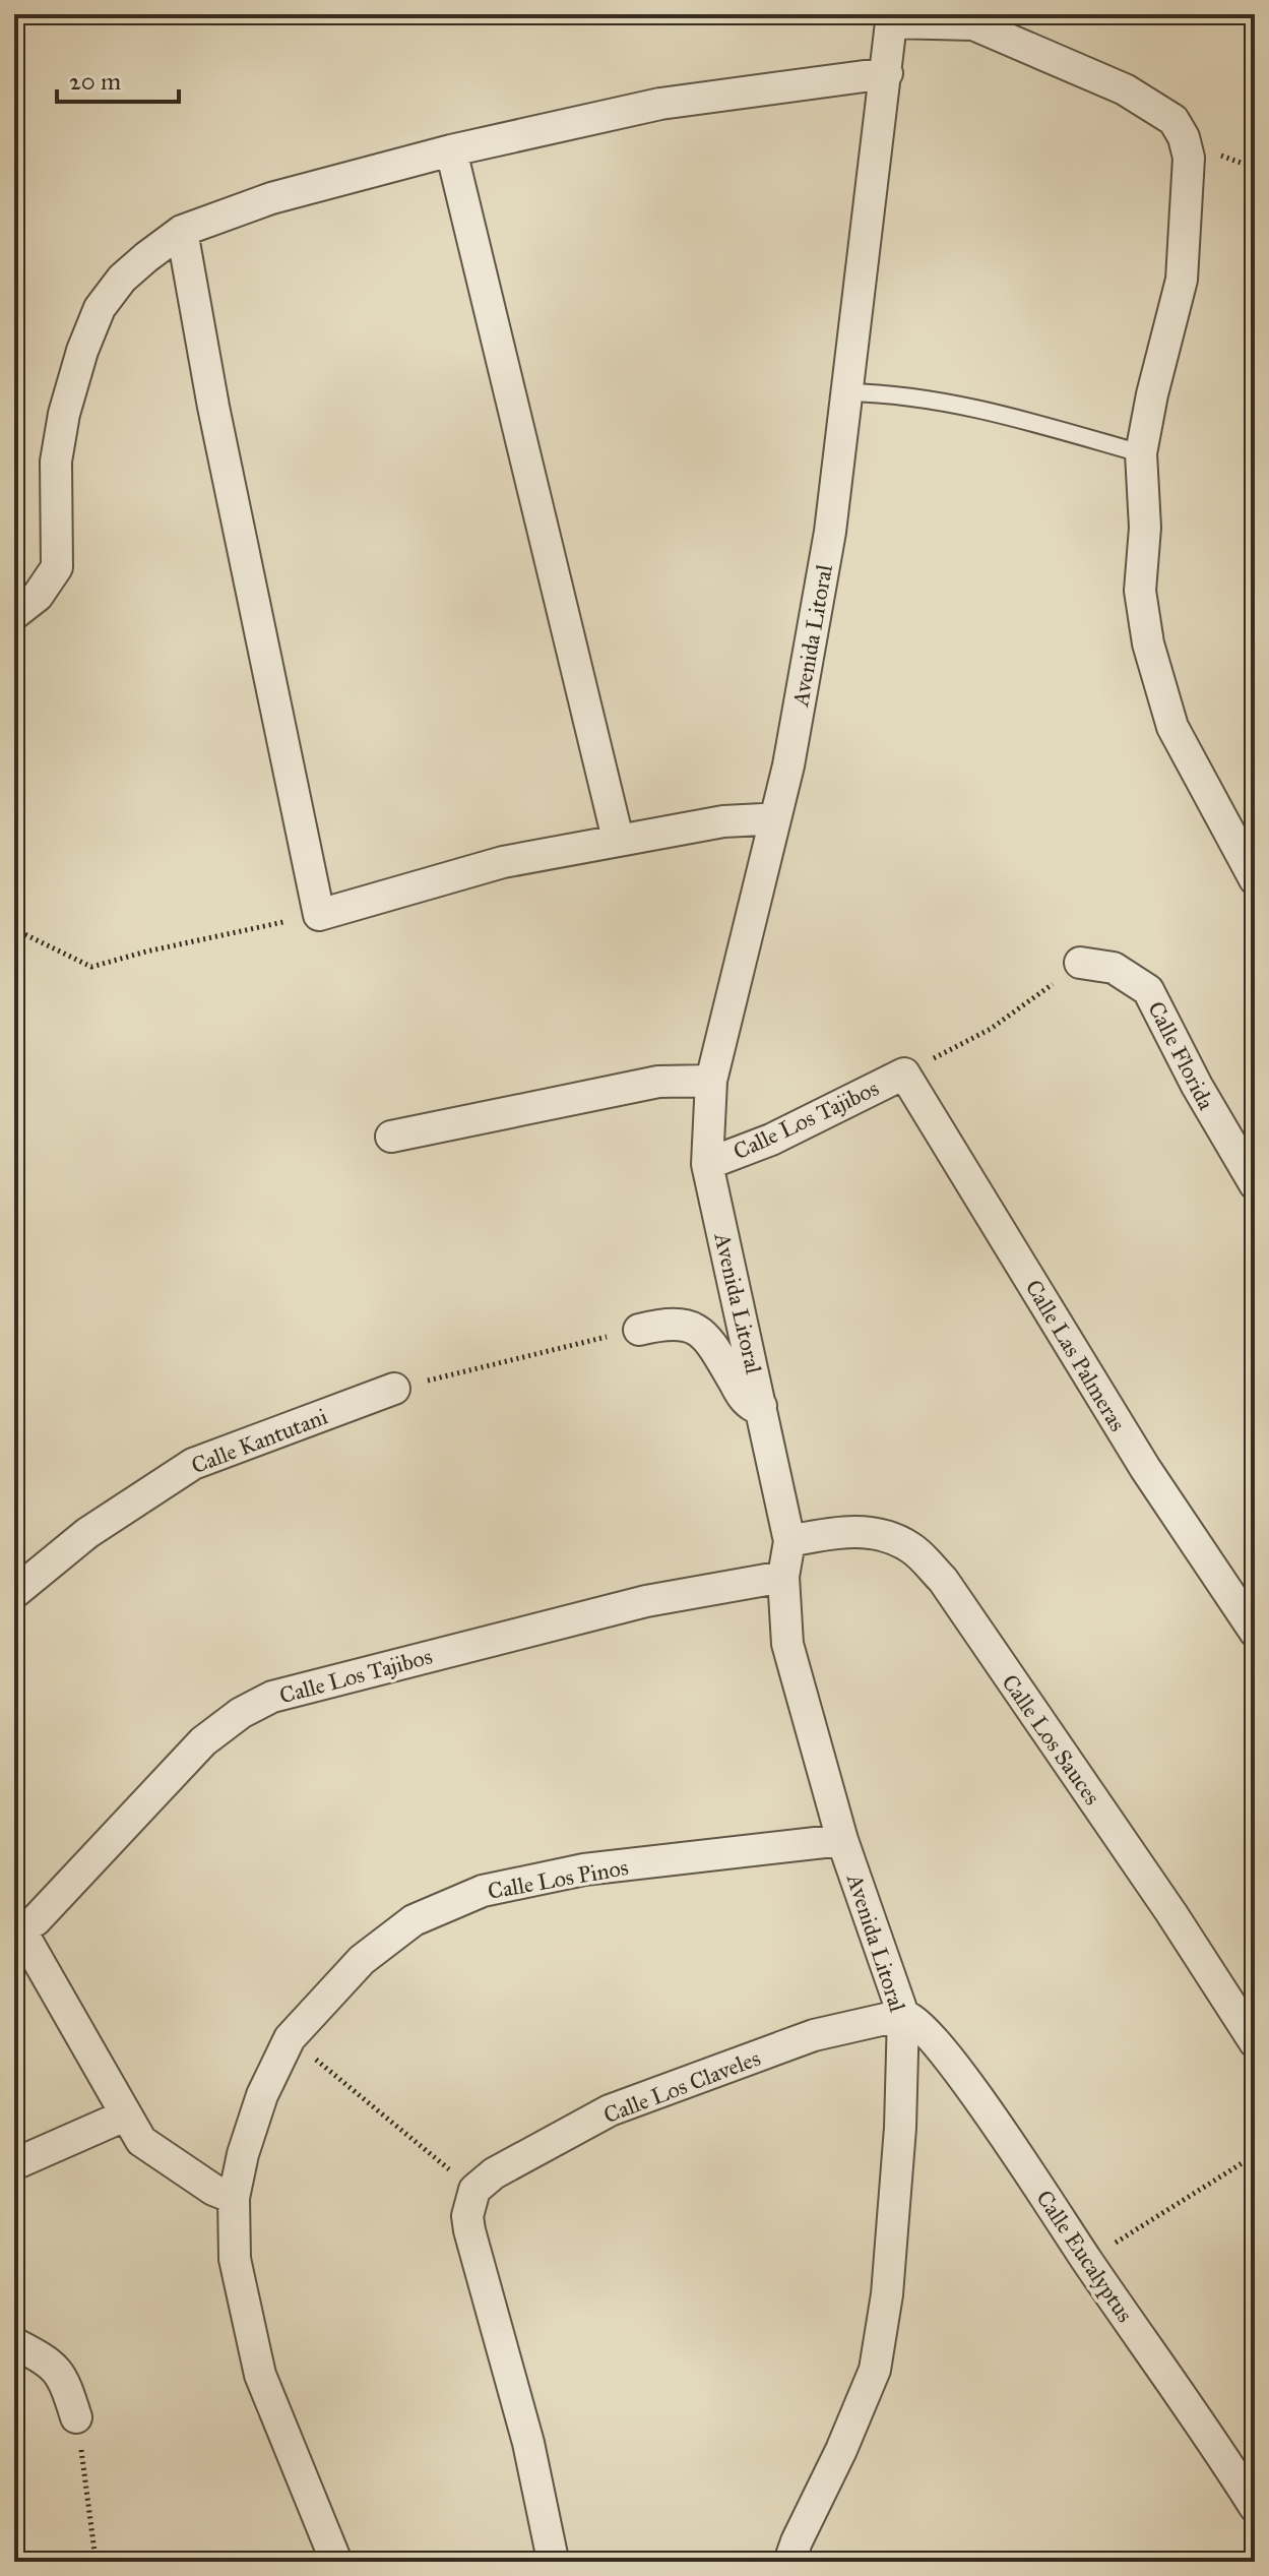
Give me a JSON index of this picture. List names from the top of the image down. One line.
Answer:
{"streets":{"street":["Avenida Litoral","Calle Florida","Calle Los Tajibos","Calle Las Palmeras","Calle Kantutani","Calle Los Sauces","Calle Los Pinos","Calle Los Claveles","Calle Eucalyptus"]},"crossings":[["Avenida Litoral","Calle Los Tajibos"],["Avenida Litoral","Calle Los Sauces"],["Avenida Litoral","Calle Los Pinos"],["Avenida Litoral","Calle Los Claveles"],["Avenida Litoral","Calle Eucalyptus"],["Calle Los Tajibos","Calle Las Palmeras"],["Calle Los Claveles","Calle Eucalyptus"]],"scale_bar":"20 m"}
